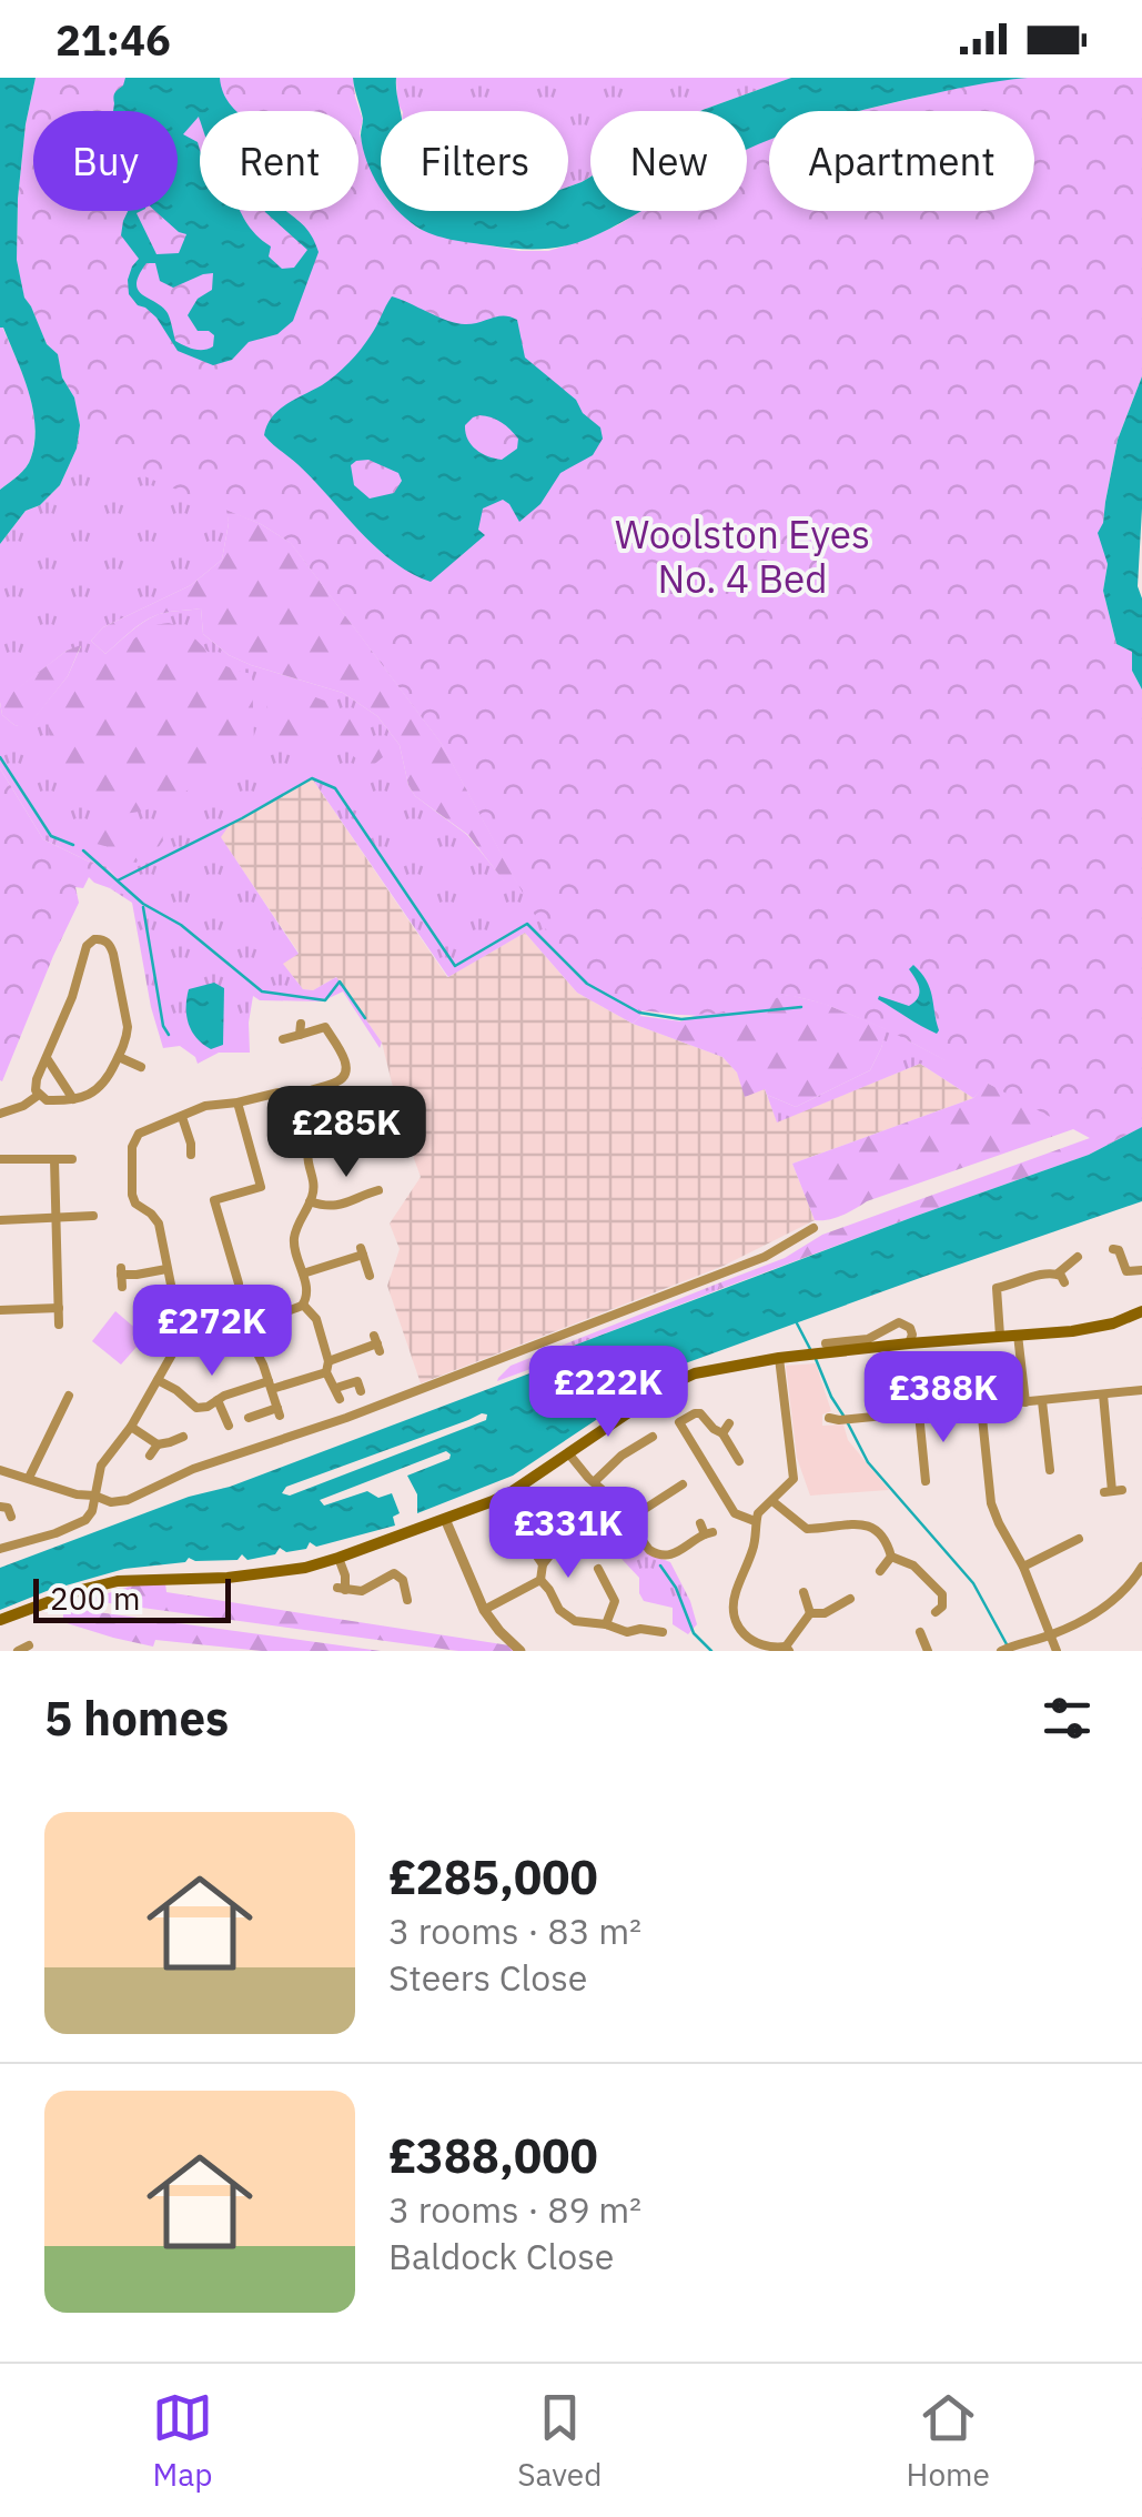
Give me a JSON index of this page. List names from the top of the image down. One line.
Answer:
{"parks":["Woolston Eyes No. 4 Bed"],"scale_bar":"200 m","page":{"status":"21:46","chip":["Buy","Rent","Filters","New","Apartment"],"price":["£285K","£272K","£222K","£388K","£331K"],"scale":"200 m","heading":"5 homes","list":[{"name":"£285,000","note":"3 rooms · 83 m² · Steers Close"},{"name":"£388,000","note":"3 rooms · 89 m² · Baldock Close"}],"tabs":["Map","Saved","Home"]}}
